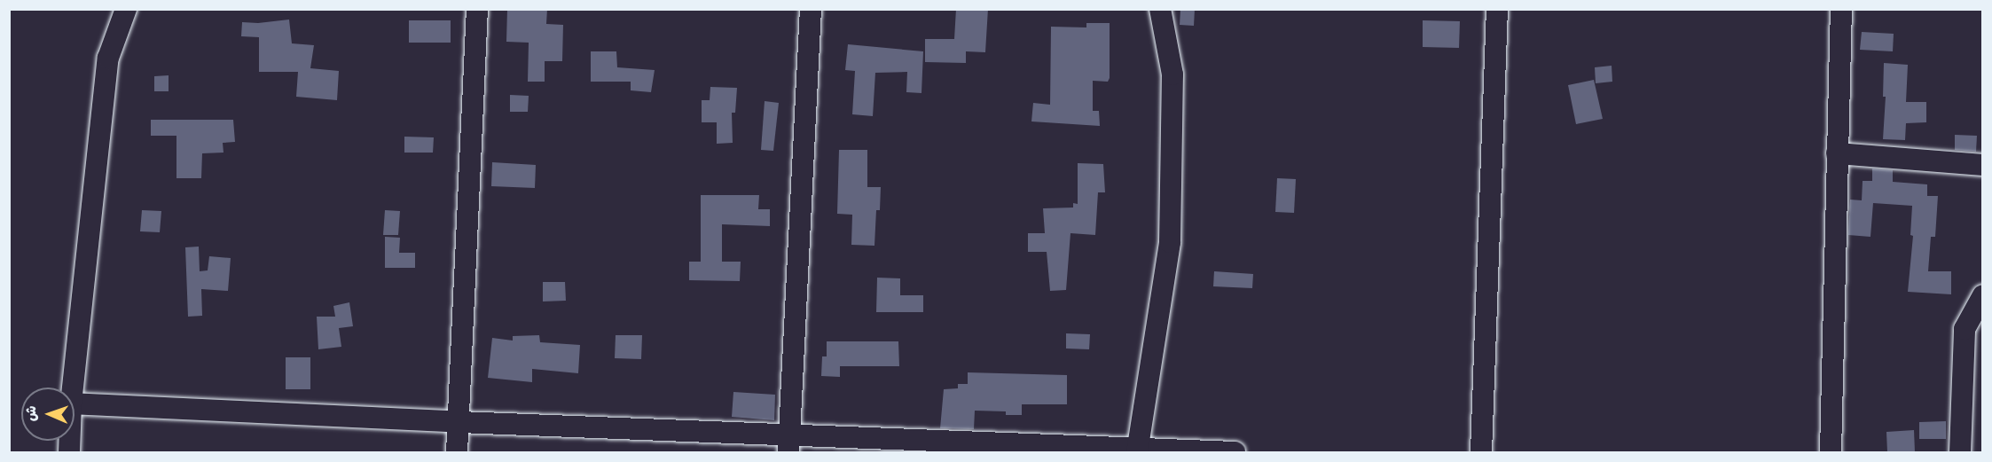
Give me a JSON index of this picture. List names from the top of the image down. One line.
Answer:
{"north":"left"}
